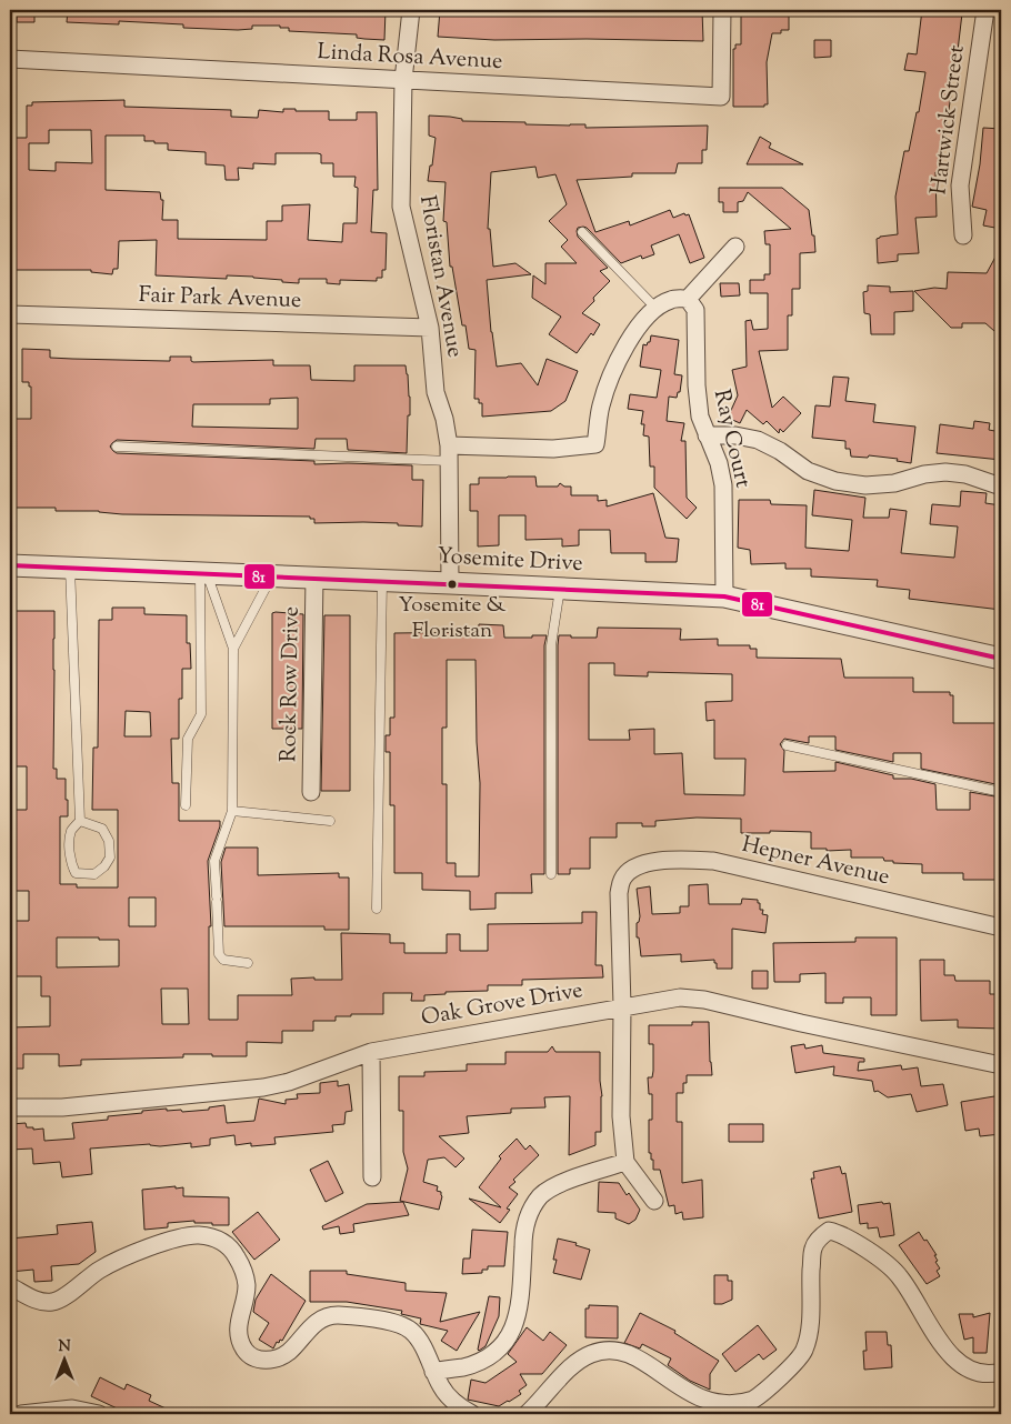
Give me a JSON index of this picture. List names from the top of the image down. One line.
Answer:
{"streets":{"street":["Linda Rosa Avenue","Hartwick Street","Floristan Avenue","Fair Park Avenue","Ray Court","Yosemite Drive","Rock Row Drive","Hepner Avenue","Oak Grove Drive"]},"crossings":[["Linda Rosa Avenue","Floristan Avenue"],["Floristan Avenue","Fair Park Avenue"],["Floristan Avenue","Yosemite Drive"],["Ray Court","Yosemite Drive"],["Yosemite Drive","Rock Row Drive"],["Hepner Avenue","Oak Grove Drive"]],"places":["Yosemite & Floristan"],"lines":["transit line 81"],"north":"top"}
